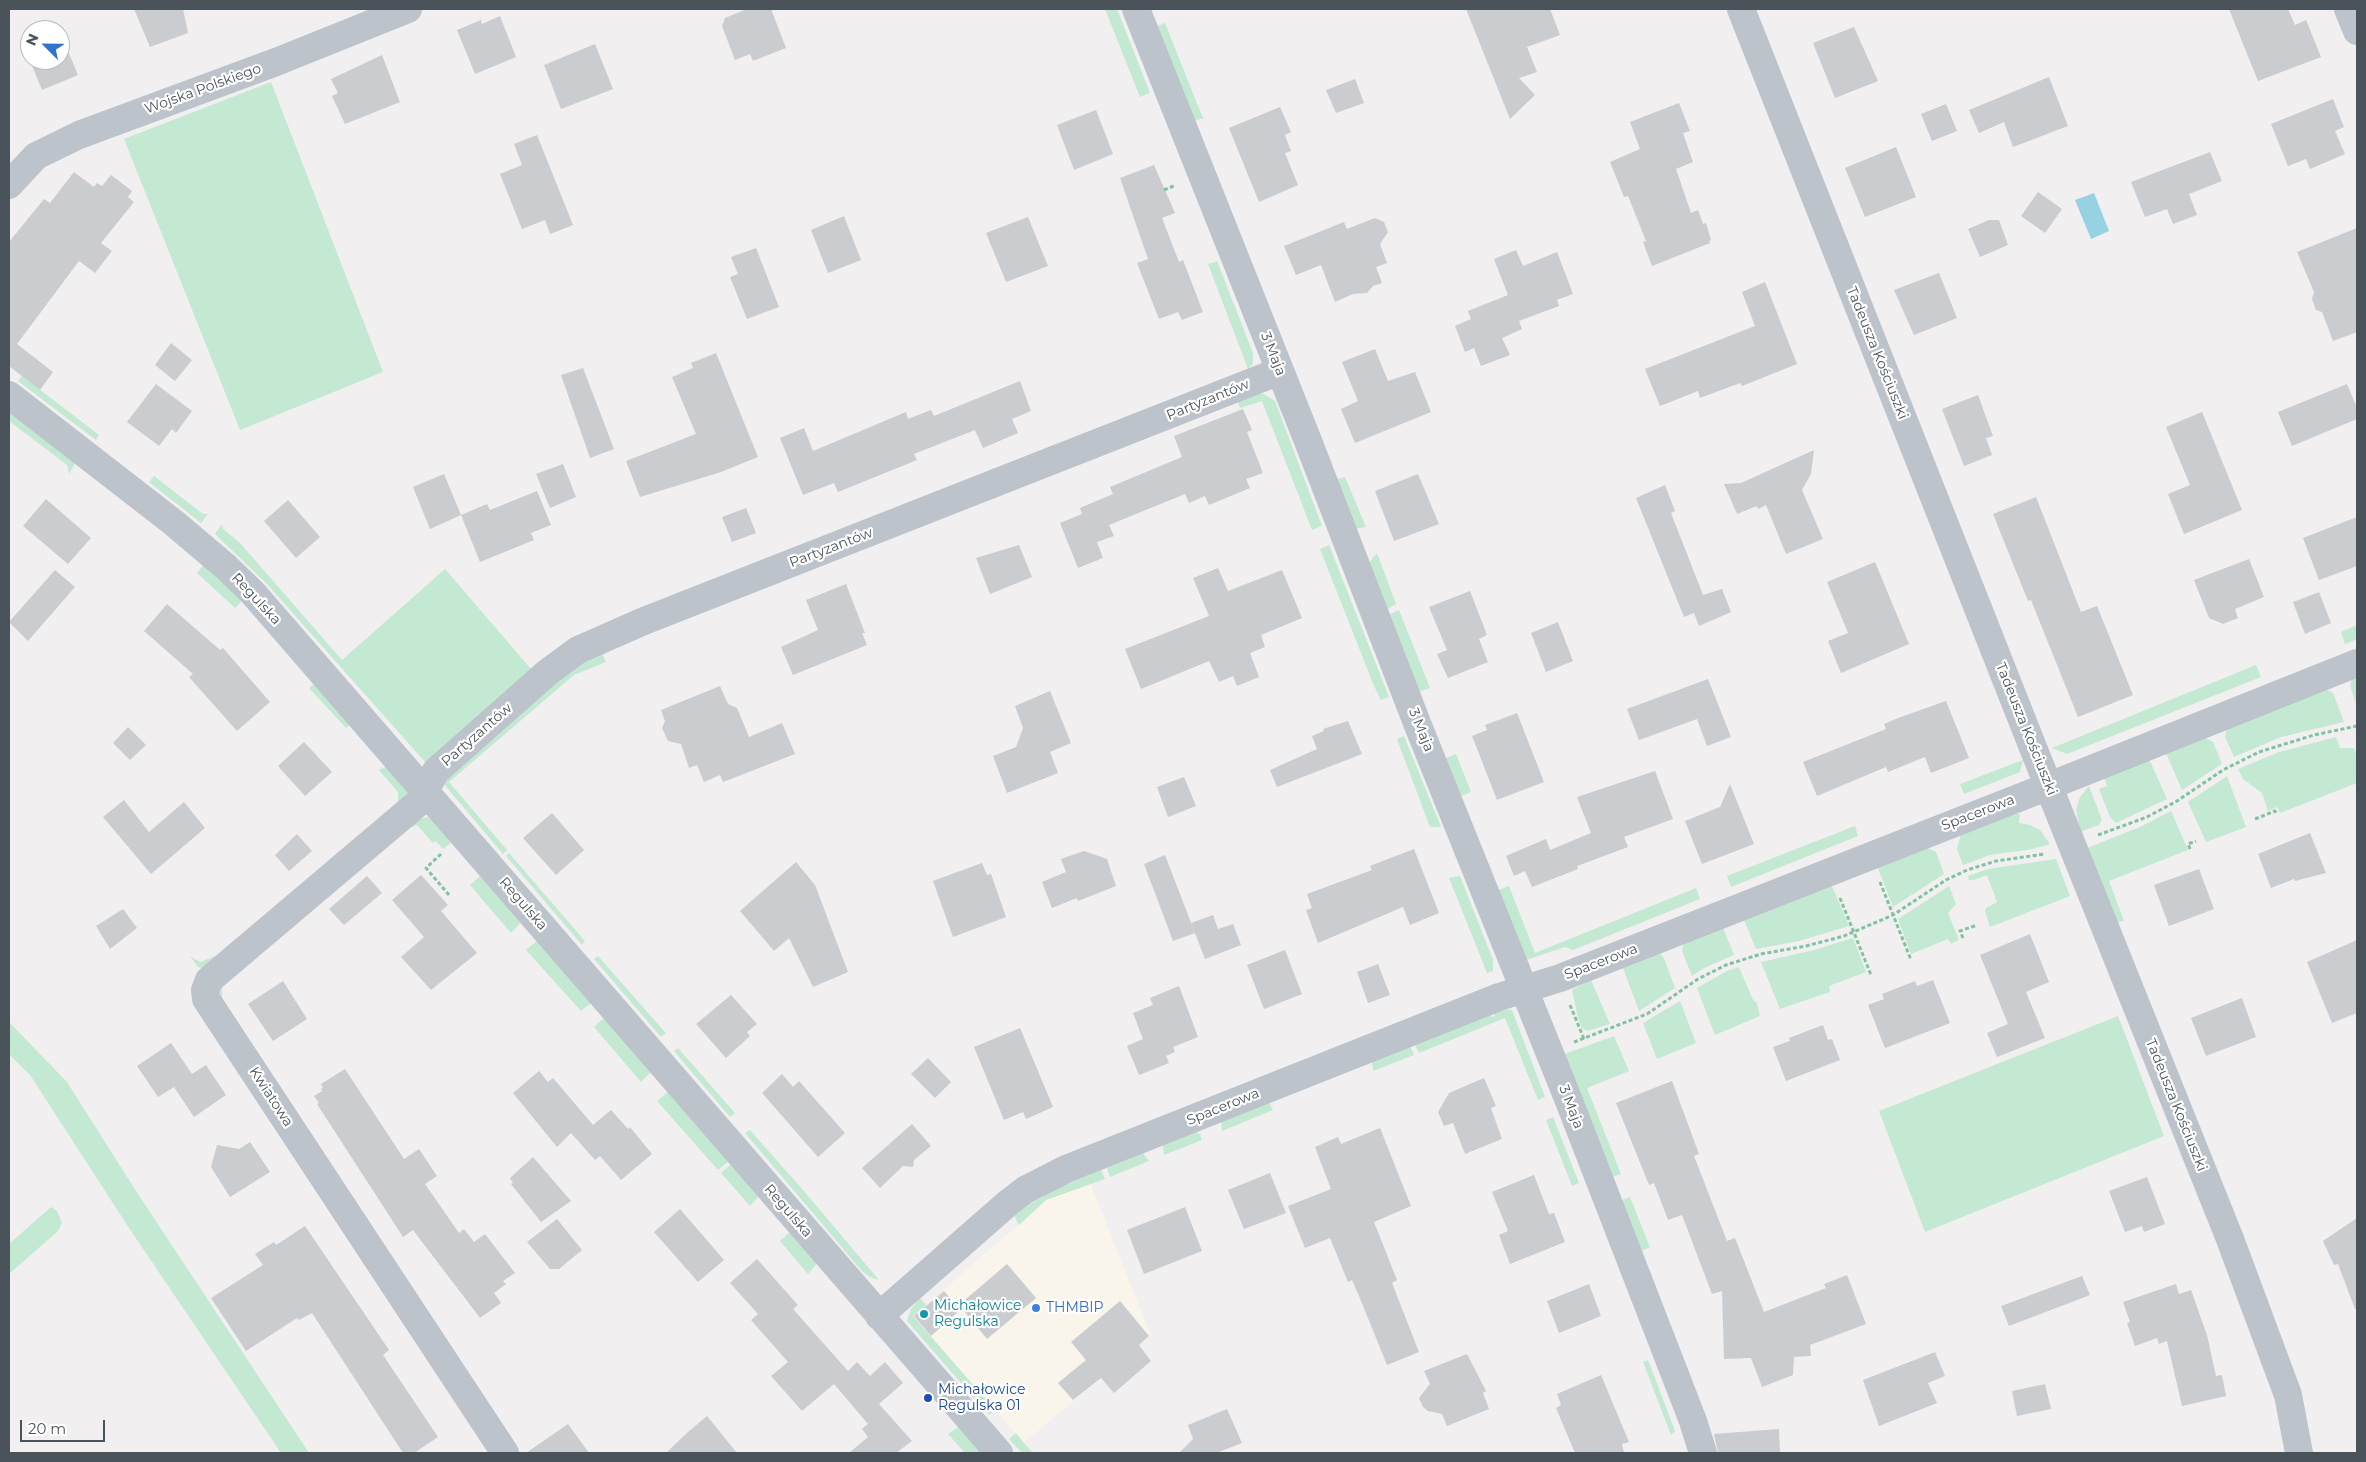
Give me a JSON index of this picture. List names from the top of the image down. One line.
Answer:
{"streets":{"street":["Wojska Polskiego","Tadeusza Kościuszki","3 Maja","Partyzantów","Regulska","Spacerowa","Kwiatowa"]},"crossings":[["Tadeusza Kościuszki","Spacerowa"],["3 Maja","Partyzantów"],["3 Maja","Spacerowa"],["Partyzantów","Regulska"],["Partyzantów","Kwiatowa"],["Regulska","Spacerowa"],["Regulska","Kwiatowa"]],"places":["THMBIP","Michałowice Regulska","Michałowice Regulska 01"],"scale_bar":"20 m","north":"top left"}
